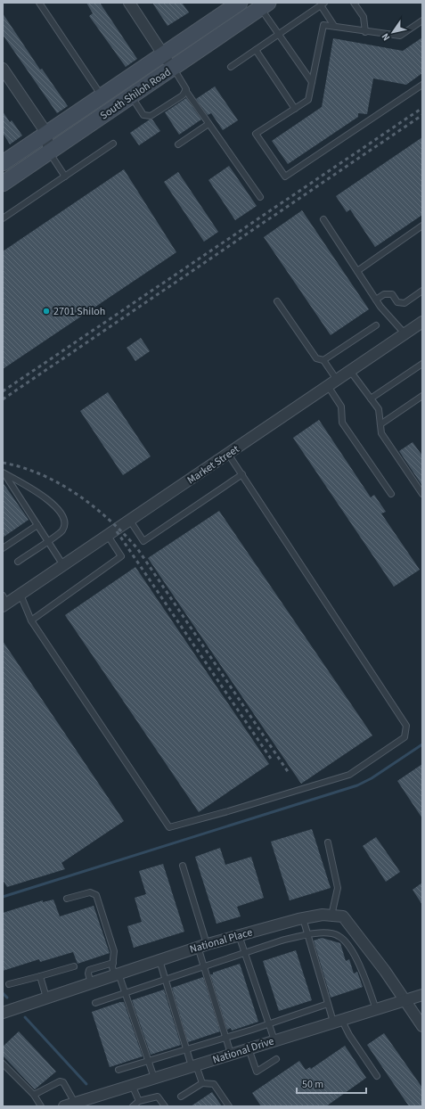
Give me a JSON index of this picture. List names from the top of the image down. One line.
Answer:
{"streets":{"main road":["South Shiloh Road"],"street":["Market Street","National Place","National Drive"]},"crossings":[["National Place","National Drive"]],"places":["2701 Shiloh"],"scale_bar":"50 m","north":"bottom left"}
